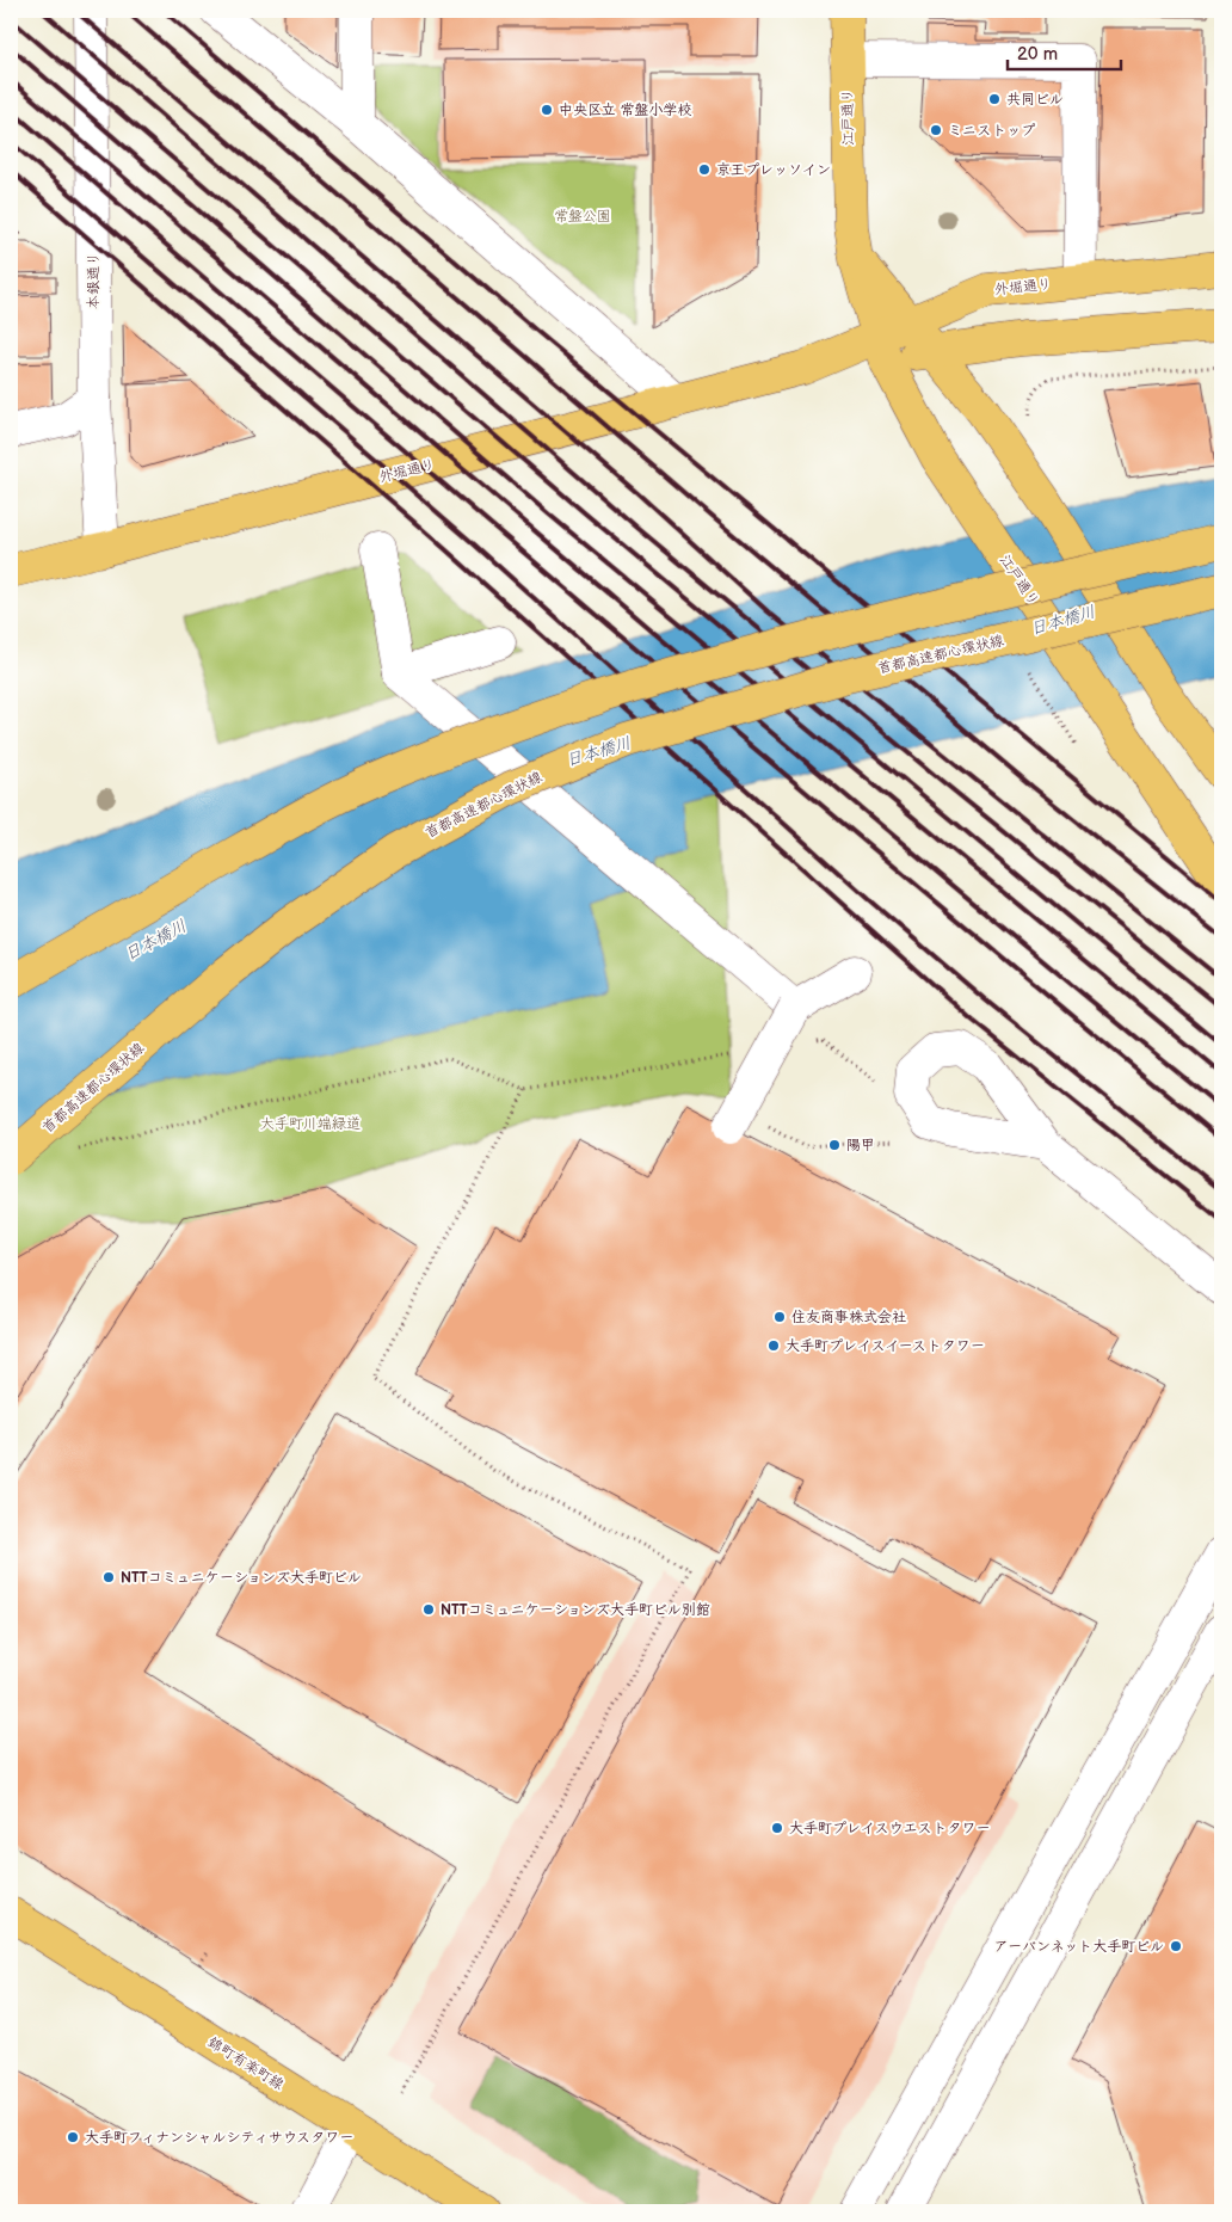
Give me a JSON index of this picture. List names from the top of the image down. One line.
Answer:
{"streets":{"main road":["江戸通り","外堀通り","首都高速都心環状線","錦町有楽町線"],"street":["本銀通り"]},"crossings":[["江戸通り","外堀通り"],["本銀通り","外堀通り"]],"water":["日本橋川"],"parks":["常盤公園","大手町川端緑道"],"places":["共同ビル","中央区立 常盤小学校","ミニストップ","京王プレッソイン","陽甲","住友商事株式会社","大手町プレイスイーストタワー","NTTコミュニケーションズ大手町ビル","NTTコミュニケーションズ大手町ビル別館","大手町プレイスウエストタワー","アーバンネット大手町ビル","大手町フィナンシャルシティサウスタワー"],"scale_bar":"20 m"}
